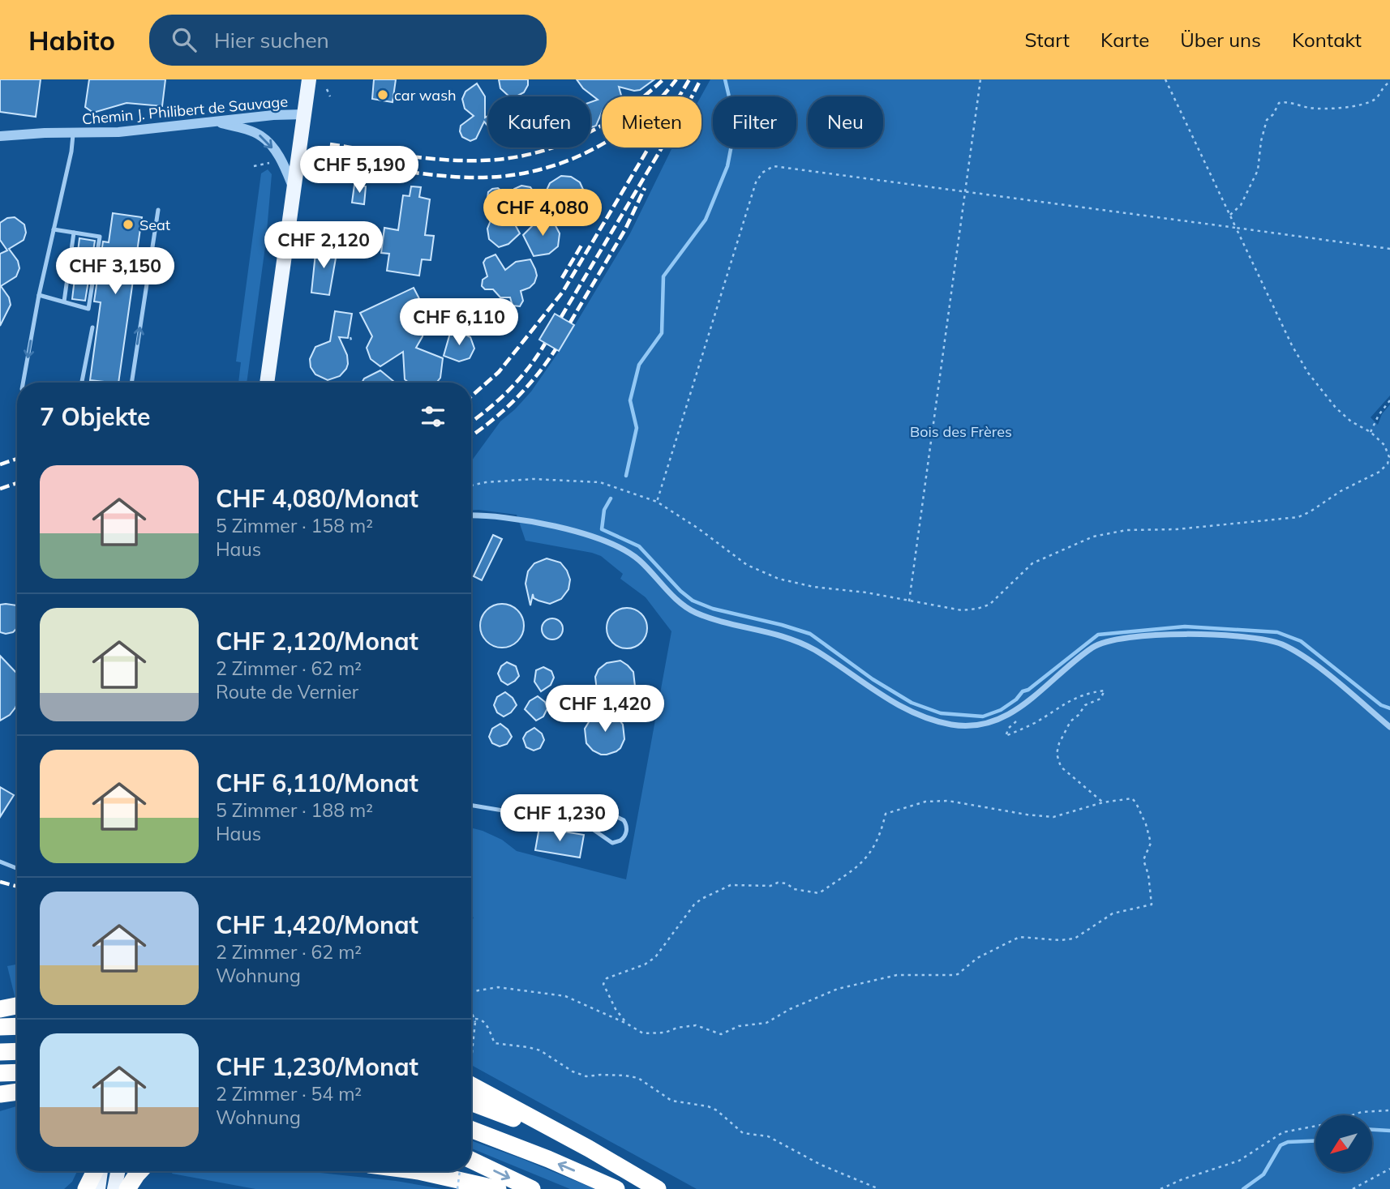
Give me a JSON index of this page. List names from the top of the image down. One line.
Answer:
{"streets":{"street":["Chemin J. Philibert de Sauvage"]},"parks":["Bois des Frères"],"places":["car wash","Seat"],"north":"bottom left","page":{"header":"Habito","search":"Hier suchen","nav":["Start","Karte","Über uns","Kontakt"],"chip":["Kaufen","Mieten","Filter","Neu"],"price":["CHF 5,190","CHF 4,080","CHF 2,120","CHF 3,150","CHF 6,110","CHF 1,420","CHF 1,230"],"heading":"7 Objekte","list":[{"name":"CHF 4,080/Monat","note":"5 Zimmer · 158 m² · Haus"},{"name":"CHF 2,120/Monat","note":"2 Zimmer · 62 m² · Route de Vernier"},{"name":"CHF 6,110/Monat","note":"5 Zimmer · 188 m² · Haus"},{"name":"CHF 1,420/Monat","note":"2 Zimmer · 62 m² · Wohnung"},{"name":"CHF 1,230/Monat","note":"2 Zimmer · 54 m² · Wohnung"}]}}
